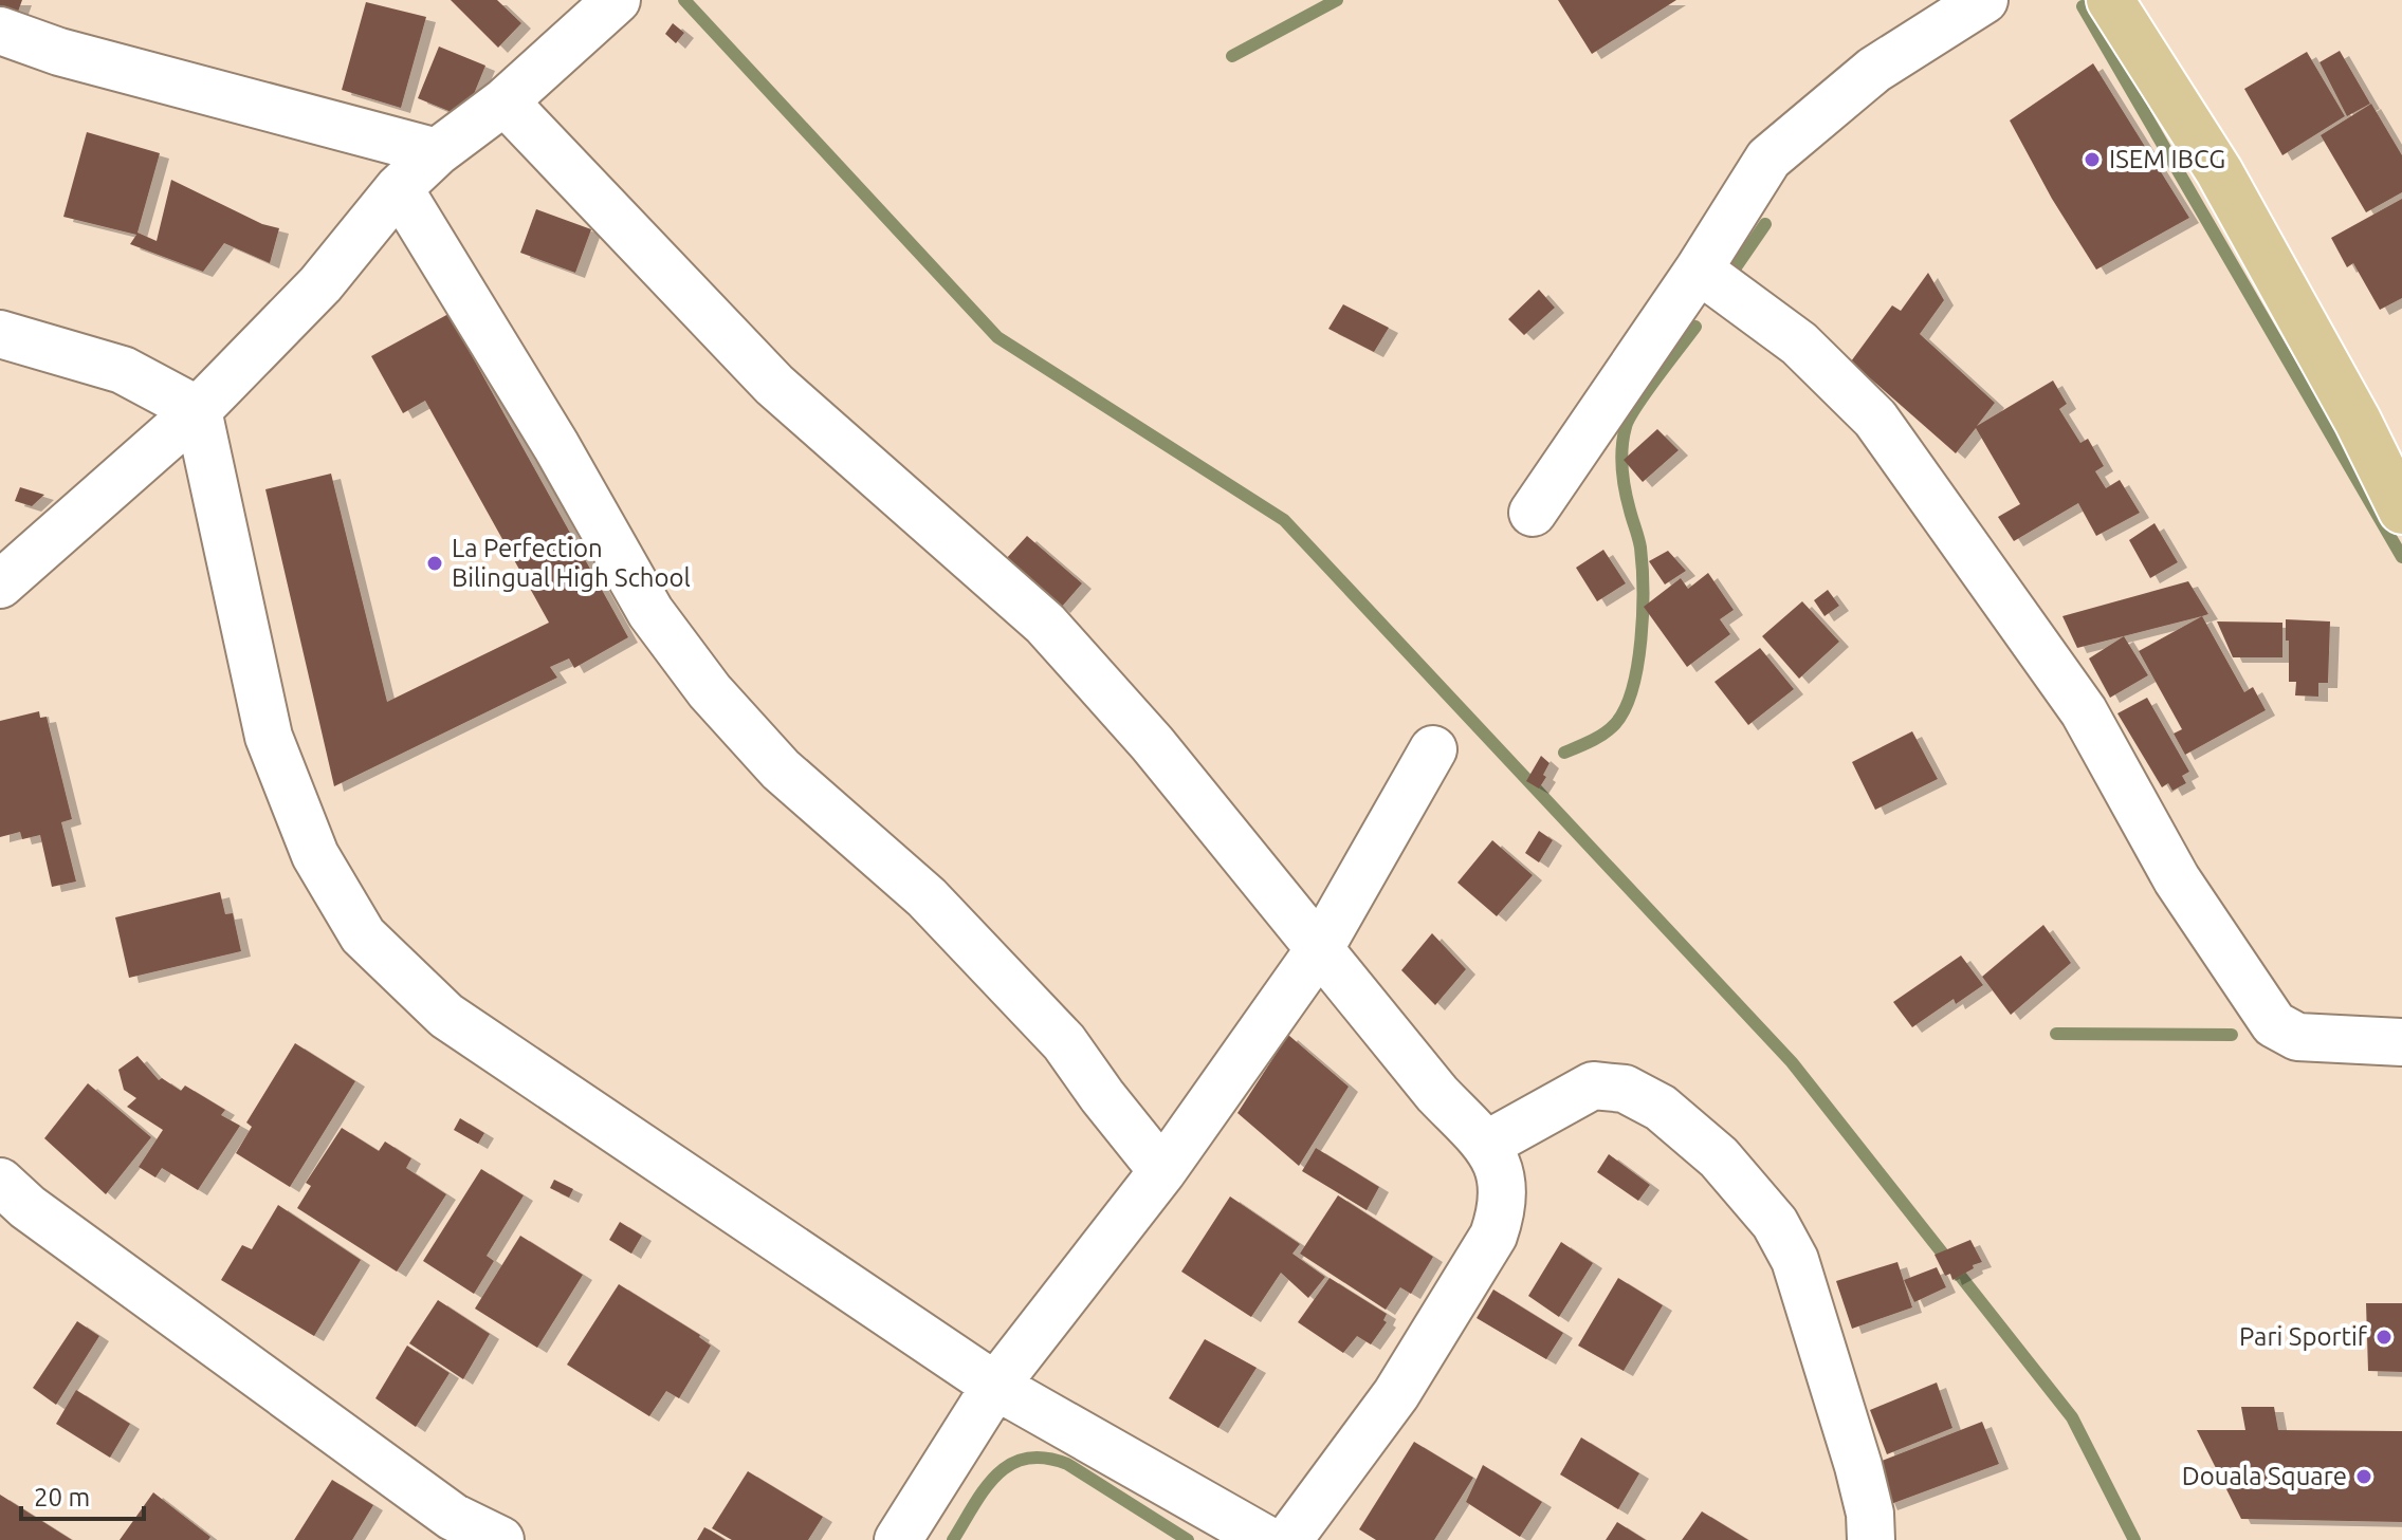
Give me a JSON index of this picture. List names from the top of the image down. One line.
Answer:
{"places":["ISEM IBCG","La Perfection Bilingual High School","Pari Sportif","Douala Square"],"scale_bar":"20 m"}
